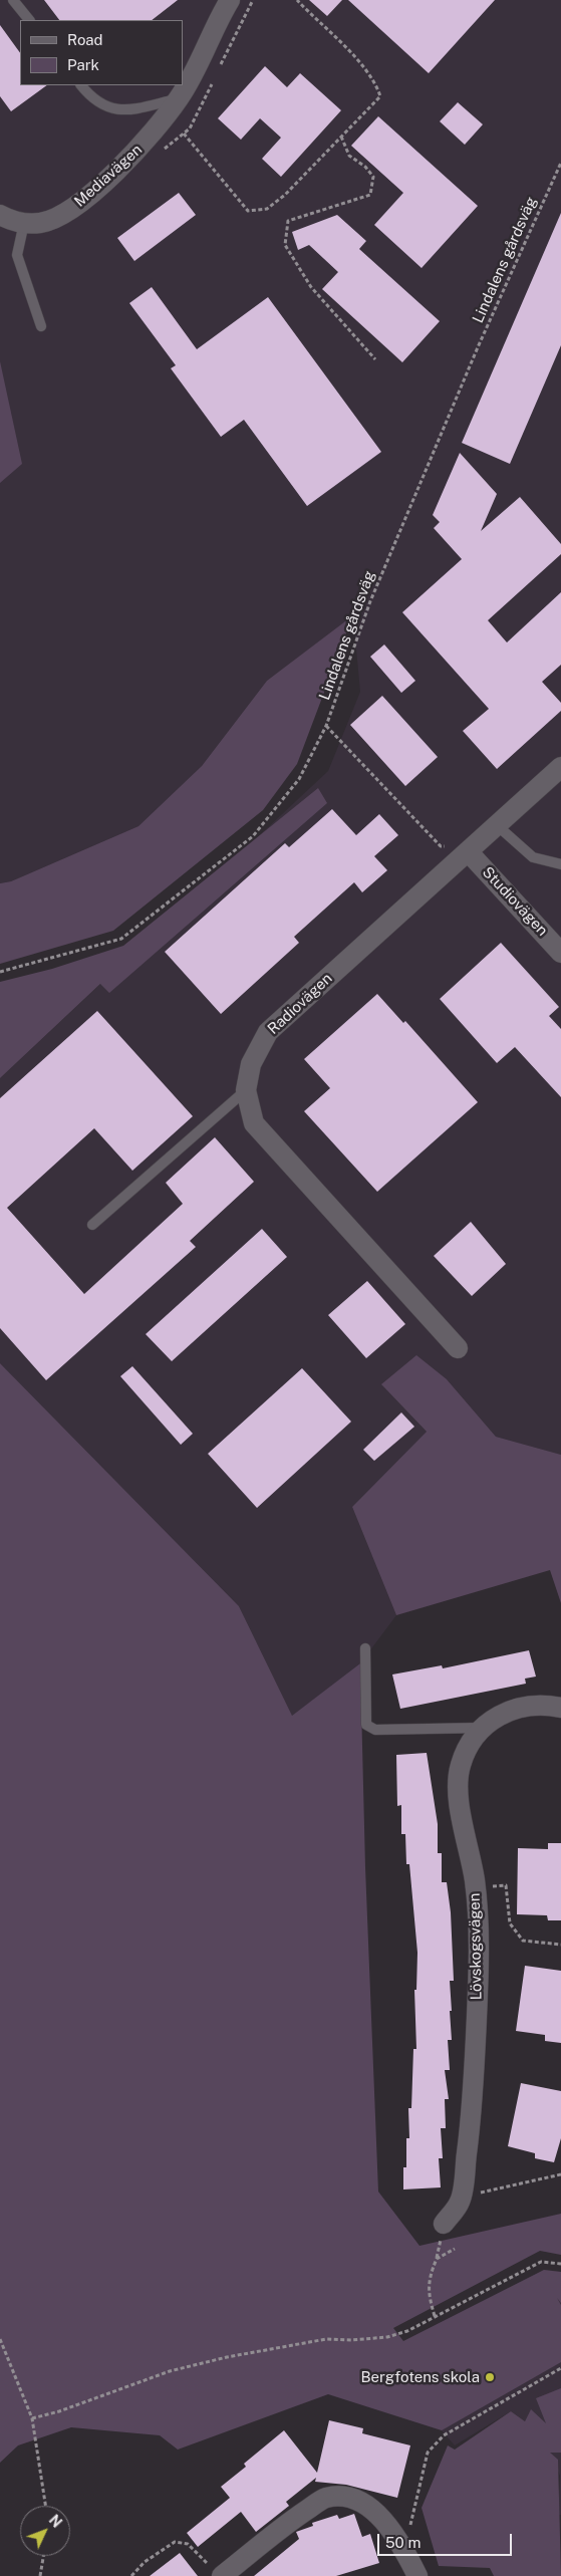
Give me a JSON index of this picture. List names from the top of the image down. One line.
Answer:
{"streets":{"street":["Mediavägen","Studiovägen","Radiovägen","Lövskogsvägen"],"path":["Lindalens gårdsväg"]},"crossings":[["Studiovägen","Radiovägen"]],"places":["Bergfotens skola"],"legend":["Road","Park"],"scale_bar":"50 m","north":"top right"}
